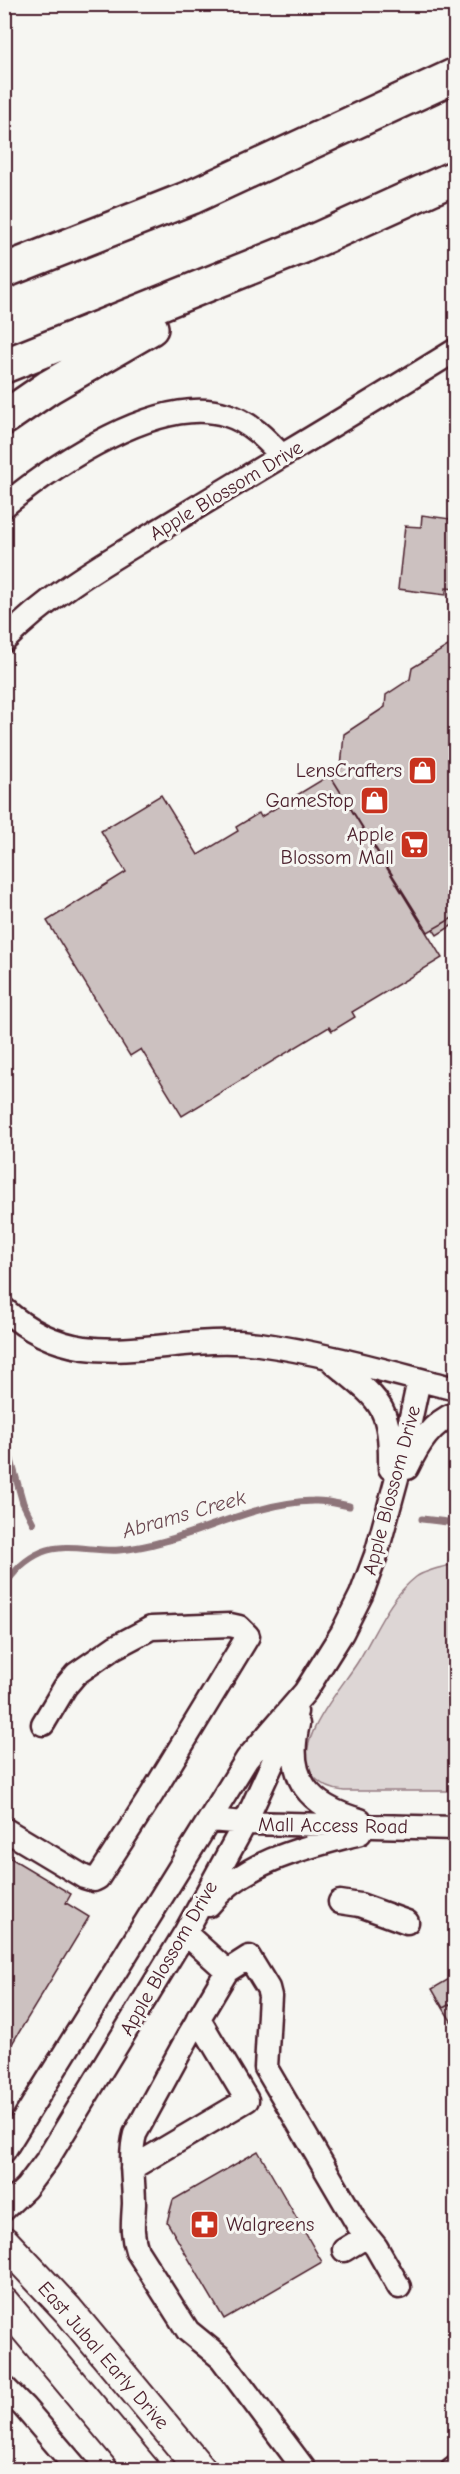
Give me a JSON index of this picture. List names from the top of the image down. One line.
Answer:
{"streets":{"main road":["East Jubal Early Drive"],"street":["Apple Blossom Drive","Mall Access Road"]},"crossings":[["Apple Blossom Drive","Mall Access Road"]],"water":["Abrams Creek"],"places":{"shop":["LensCrafters","GameStop"],"supermarket":["Apple Blossom Mall"],"pharmacy":["Walgreens"]}}
